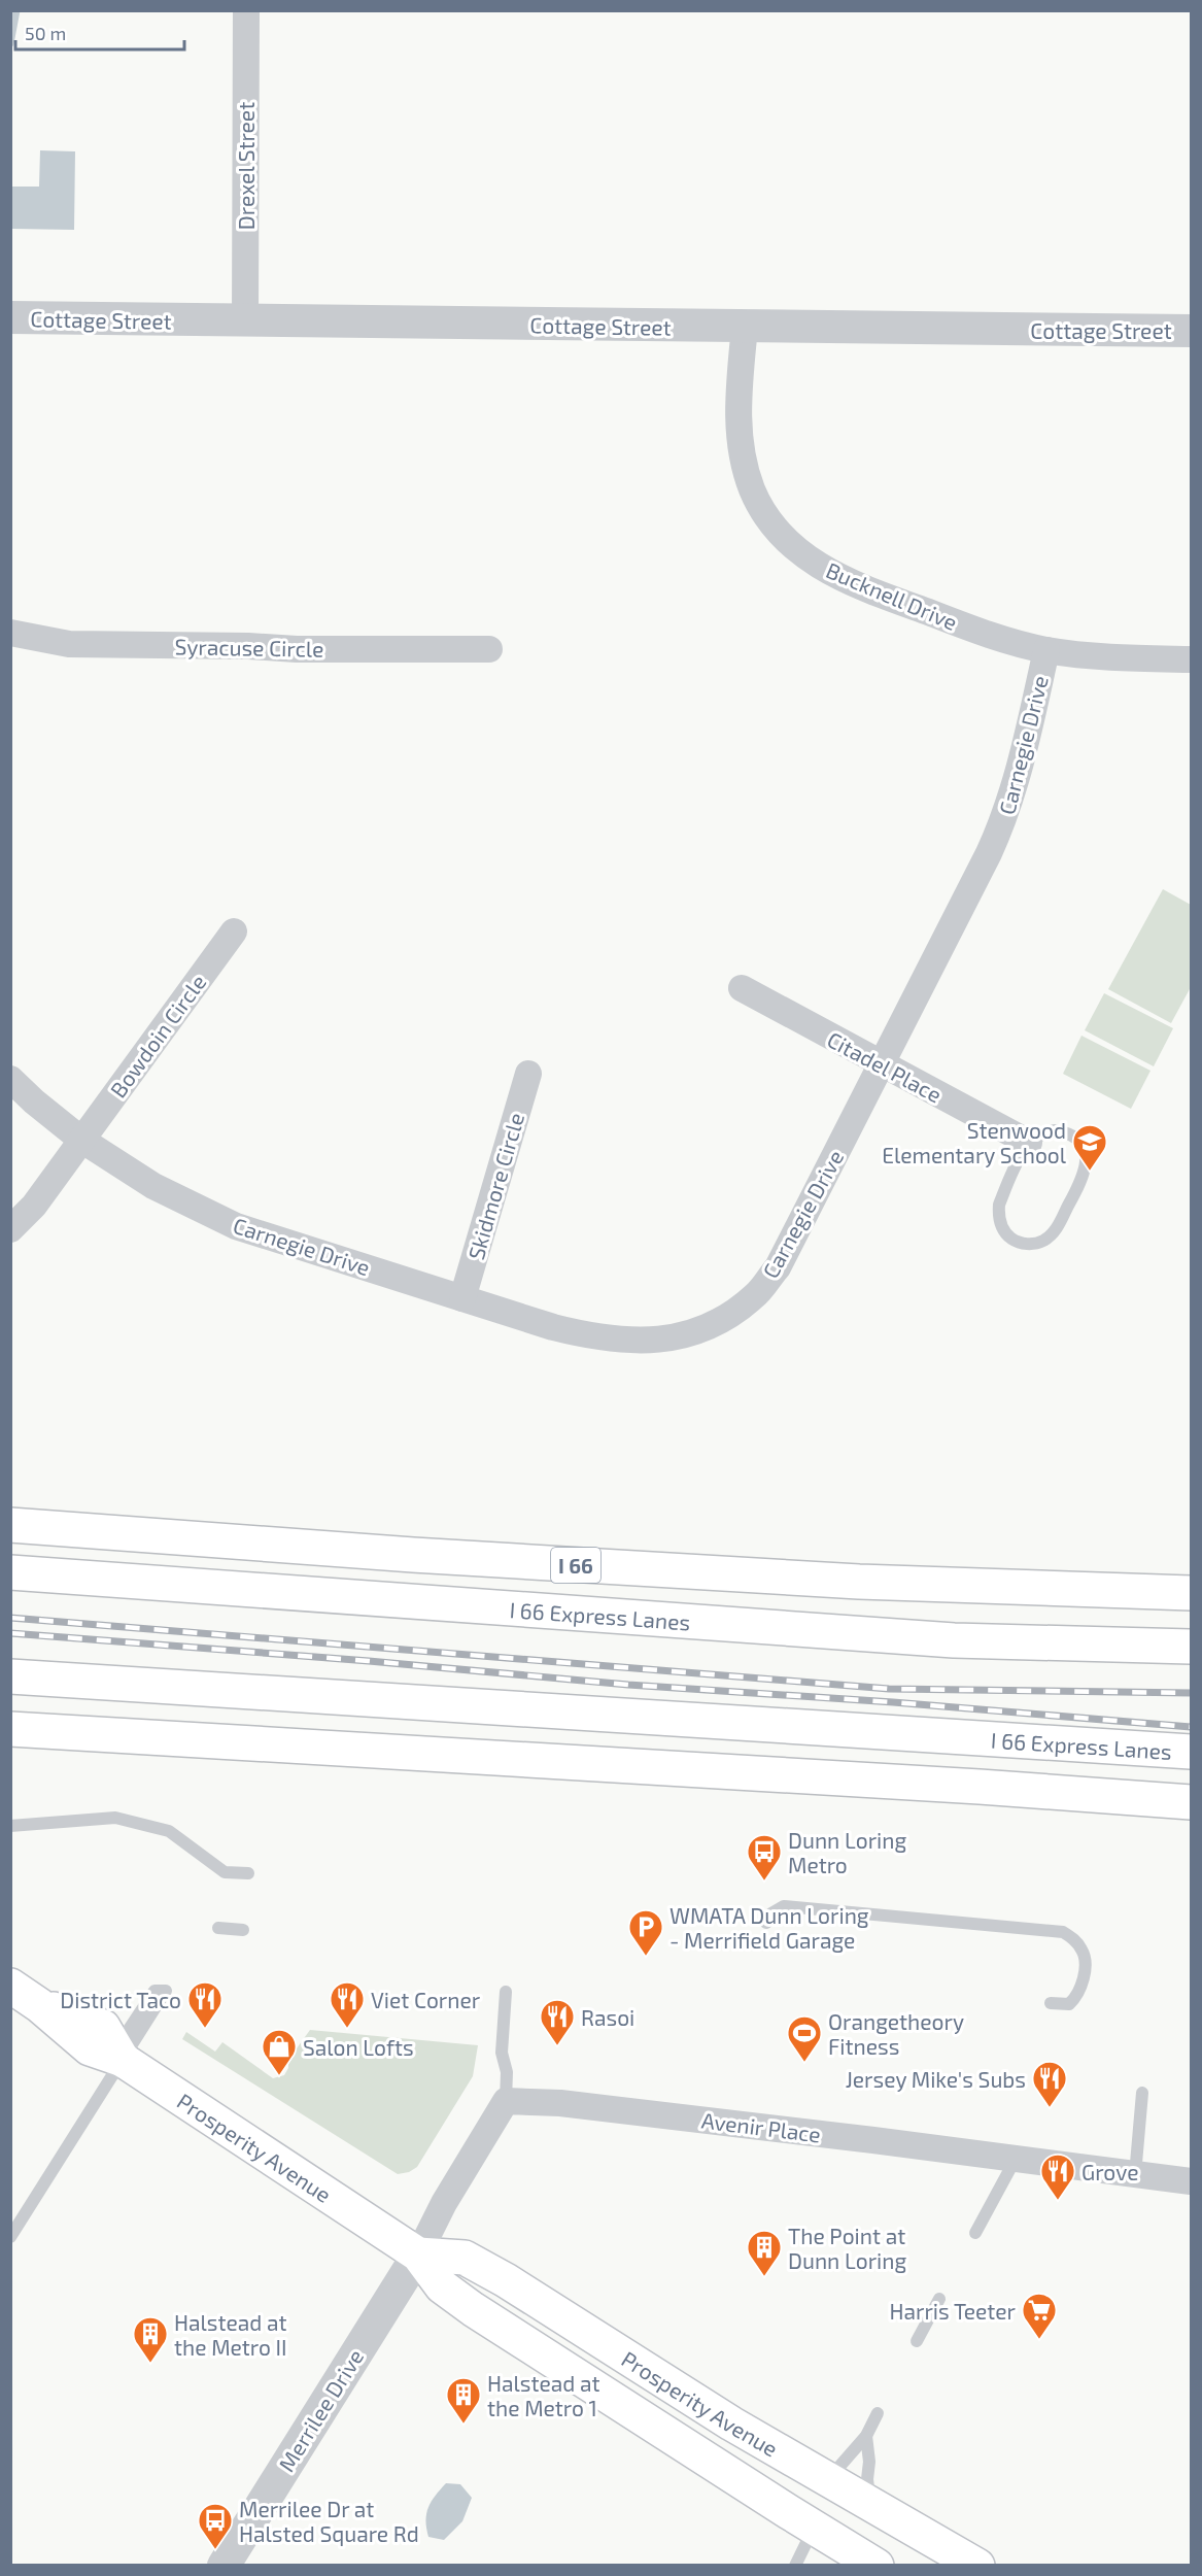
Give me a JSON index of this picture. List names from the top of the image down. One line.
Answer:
{"streets":{"main road":["I 66","I 66 Express Lanes","Prosperity Avenue"],"street":["Drexel Street","Cottage Street","Bucknell Drive","Syracuse Circle","Carnegie Drive","Bowdoin Circle","Citadel Place","Skidmore Circle","Avenir Place","Merrilee Drive"]},"crossings":[["Drexel Street","Cottage Street"],["Cottage Street","Bucknell Drive"],["Bucknell Drive","Carnegie Drive"],["Carnegie Drive","Bowdoin Circle"],["Carnegie Drive","Citadel Place"],["Carnegie Drive","Skidmore Circle"],["Prosperity Avenue","Merrilee Drive"]],"places":{"school or university":["Stenwood Elementary School"],"bus stop":["Dunn Loring Metro","Merrilee Dr at Halsted Square Rd"],"parking":["WMATA Dunn Loring - Merrifield Garage"],"restaurant":["District Taco","Viet Corner","Rasoi","Jersey Mike's Subs","Grove"],"sports":["Orangetheory Fitness"],"shop":["Salon Lofts"],"building":["The Point at Dunn Loring","Halstead at the Metro II","Halstead at the Metro 1"],"supermarket":["Harris Teeter"]},"scale_bar":"50 m"}
